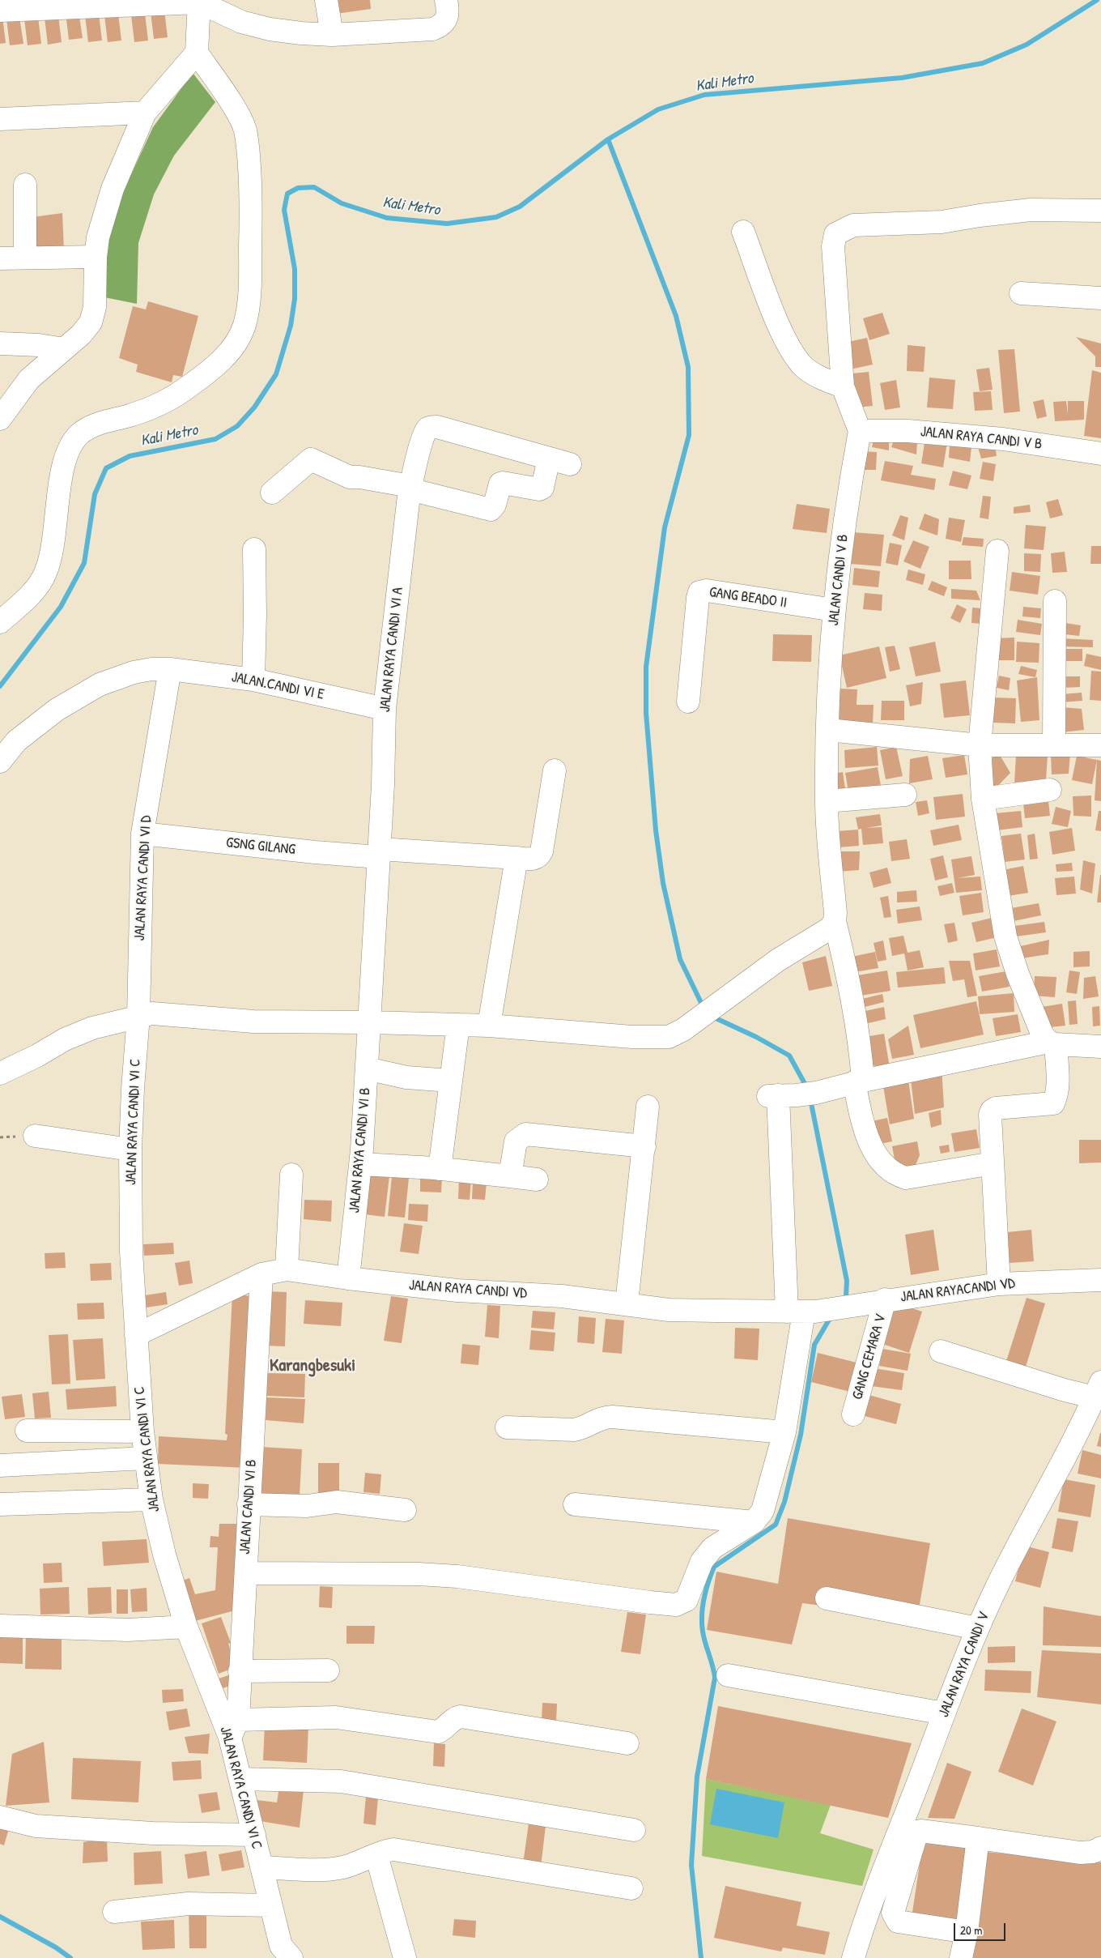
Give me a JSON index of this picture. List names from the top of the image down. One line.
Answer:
{"streets":{"street":["JALAN RAYA CANDI V B","JALAN CANDI V B","GANG BEADO II","JALAN RAYA CANDI VI A","JALAN.CANDI VI E","GSNG GILANG","JALAN RAYA CANDI VI D","JALAN RAYA CANDI VI C","JALAN RAYA CANDI VI B","JALAN RAYA CANDI VD","JALAN RAYACANDI VD","GANG CEMARA V","JALAN CANDI VI B","JALAN RAYA CANDI V"]},"crossings":[["JALAN RAYA CANDI V B","JALAN CANDI V B"],["JALAN CANDI V B","GANG BEADO II"],["JALAN RAYA CANDI VI A","JALAN.CANDI VI E"],["JALAN RAYA CANDI VI A","GSNG GILANG"],["JALAN RAYA CANDI VI A","JALAN RAYA CANDI VI B"],["JALAN.CANDI VI E","JALAN RAYA CANDI VI D"],["GSNG GILANG","JALAN RAYA CANDI VI D"],["JALAN RAYA CANDI VI D","JALAN RAYA CANDI VI C"],["JALAN RAYA CANDI VI C","JALAN RAYA CANDI VD"],["JALAN RAYA CANDI VI C","JALAN CANDI VI B"],["JALAN RAYA CANDI VI B","JALAN RAYA CANDI VD"],["JALAN RAYA CANDI VD","JALAN RAYACANDI VD"],["JALAN RAYA CANDI VD","JALAN CANDI VI B"],["JALAN RAYACANDI VD","GANG CEMARA V"]],"districts":["Karangbesuki"],"water":["Kali Metro"],"scale_bar":"20 m"}
